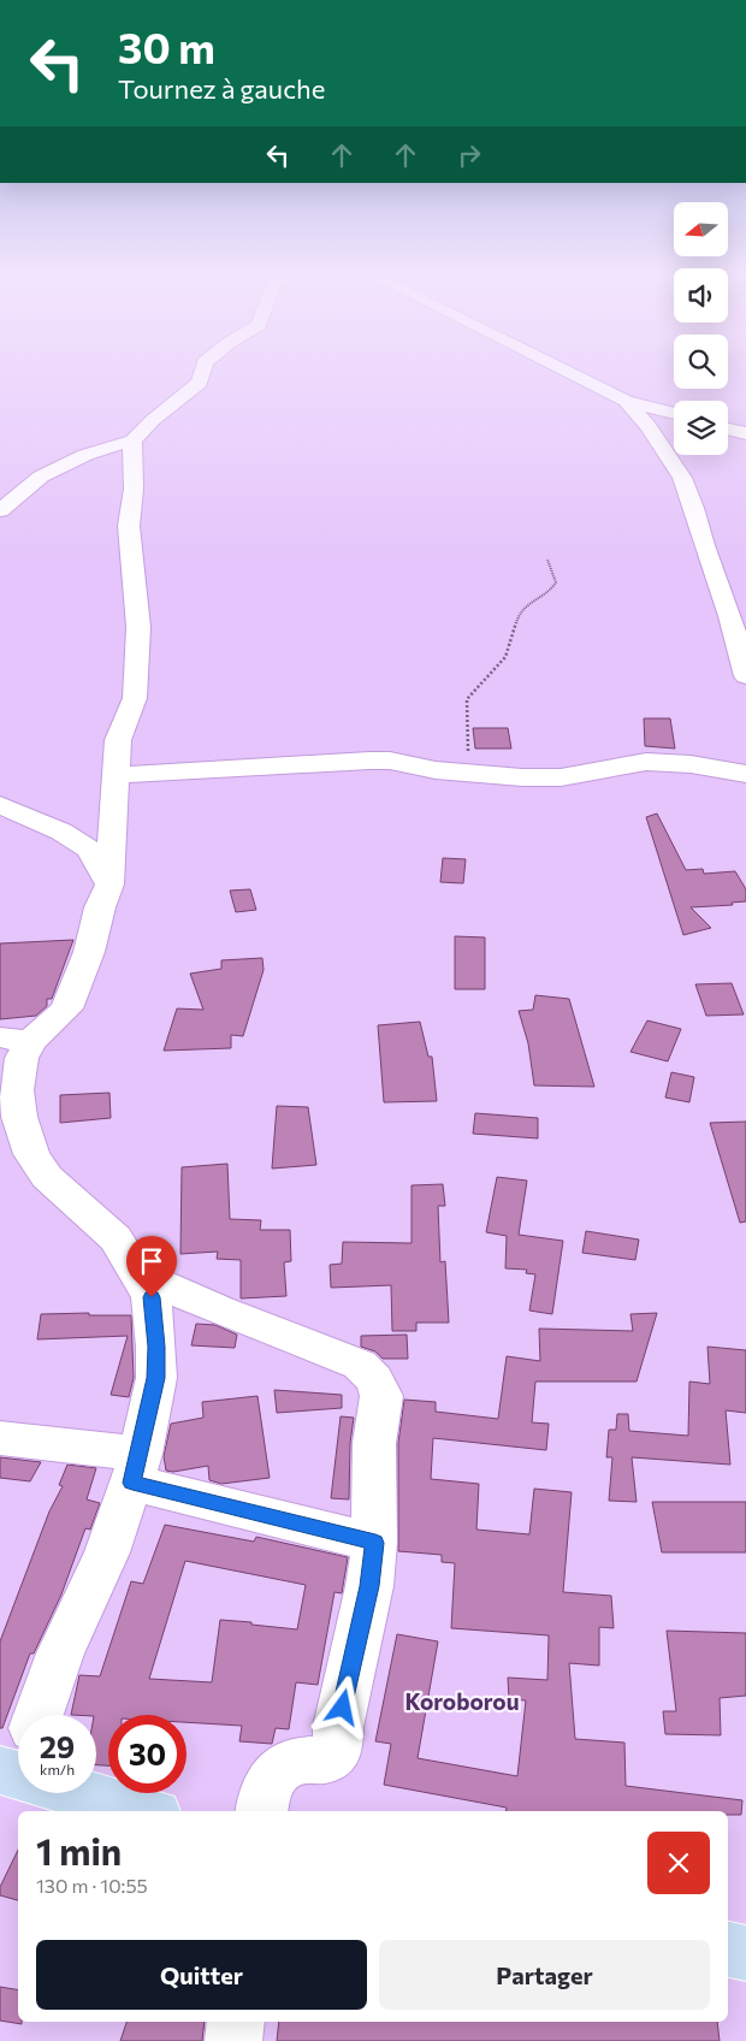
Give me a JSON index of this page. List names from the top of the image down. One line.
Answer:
{"districts":["Koroborou"],"north":"left","page":{"turn":["30 m","Tournez à gauche"],"speed":"29 km/h","limit":"30","heading":["1 min","130 m · 10:55"],"buttons":["Quitter","Partager"]}}
